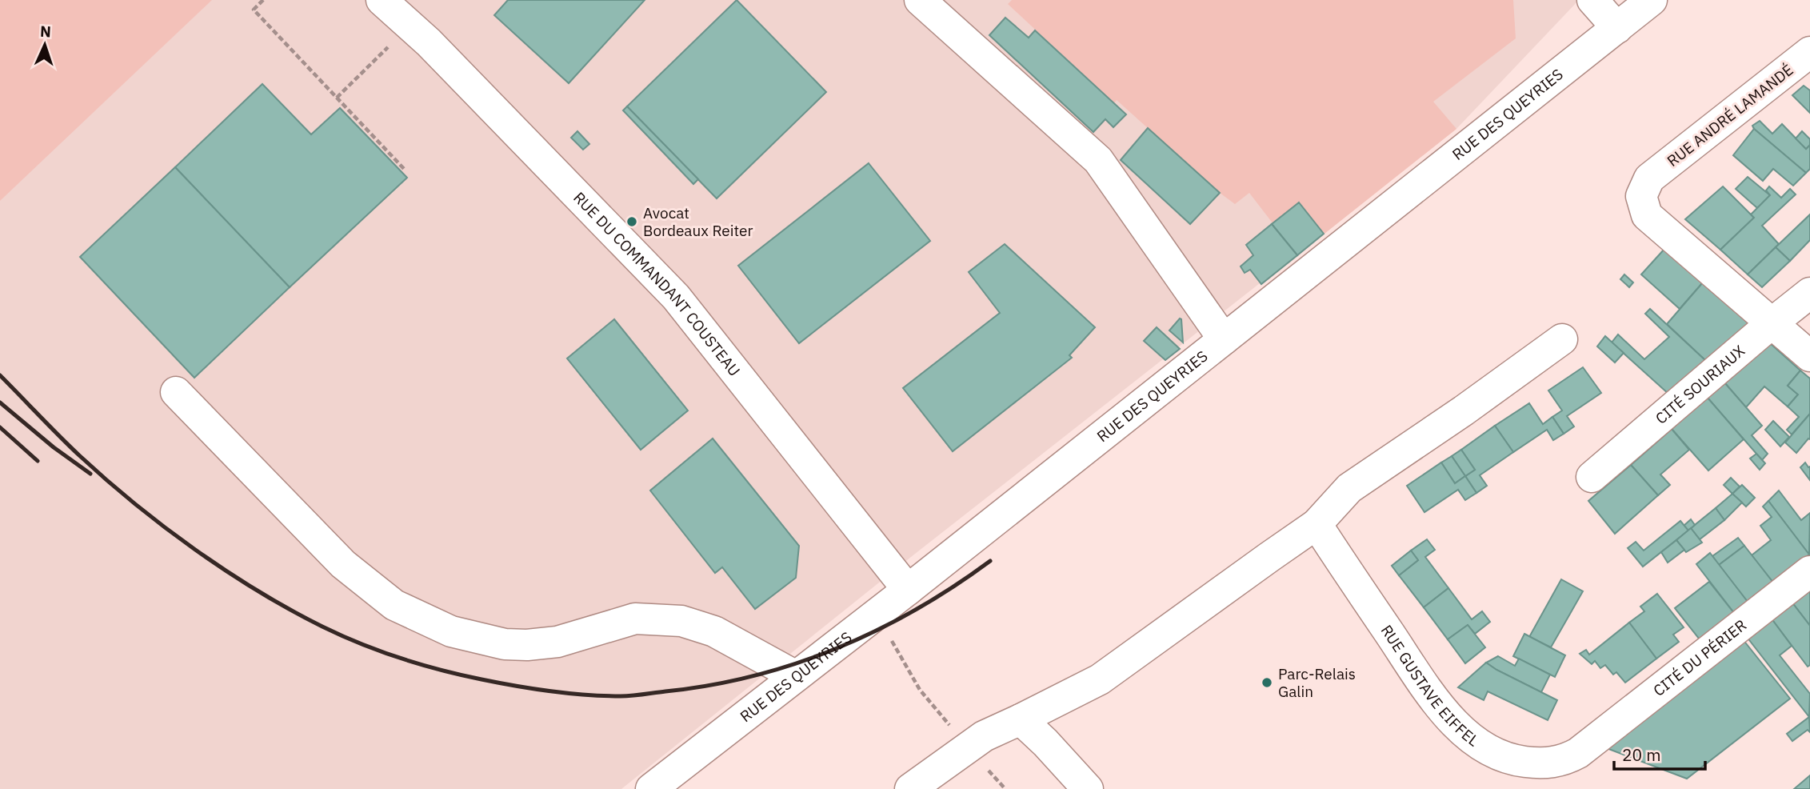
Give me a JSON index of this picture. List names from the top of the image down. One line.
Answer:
{"streets":{"street":["RUE DES QUEYRIES","RUE ANDRÉ LAMANDÉ","RUE DU COMMANDANT COUSTEAU","CITÉ SOURIAUX","CITÉ DU PÉRIER","RUE GUSTAVE EIFFEL"]},"crossings":[["RUE DES QUEYRIES","RUE DU COMMANDANT COUSTEAU"],["RUE ANDRÉ LAMANDÉ","CITÉ SOURIAUX"],["CITÉ DU PÉRIER","RUE GUSTAVE EIFFEL"]],"places":["Avocat Bordeaux Reiter","Parc-Relais Galin"],"scale_bar":"20 m","north":"top"}
